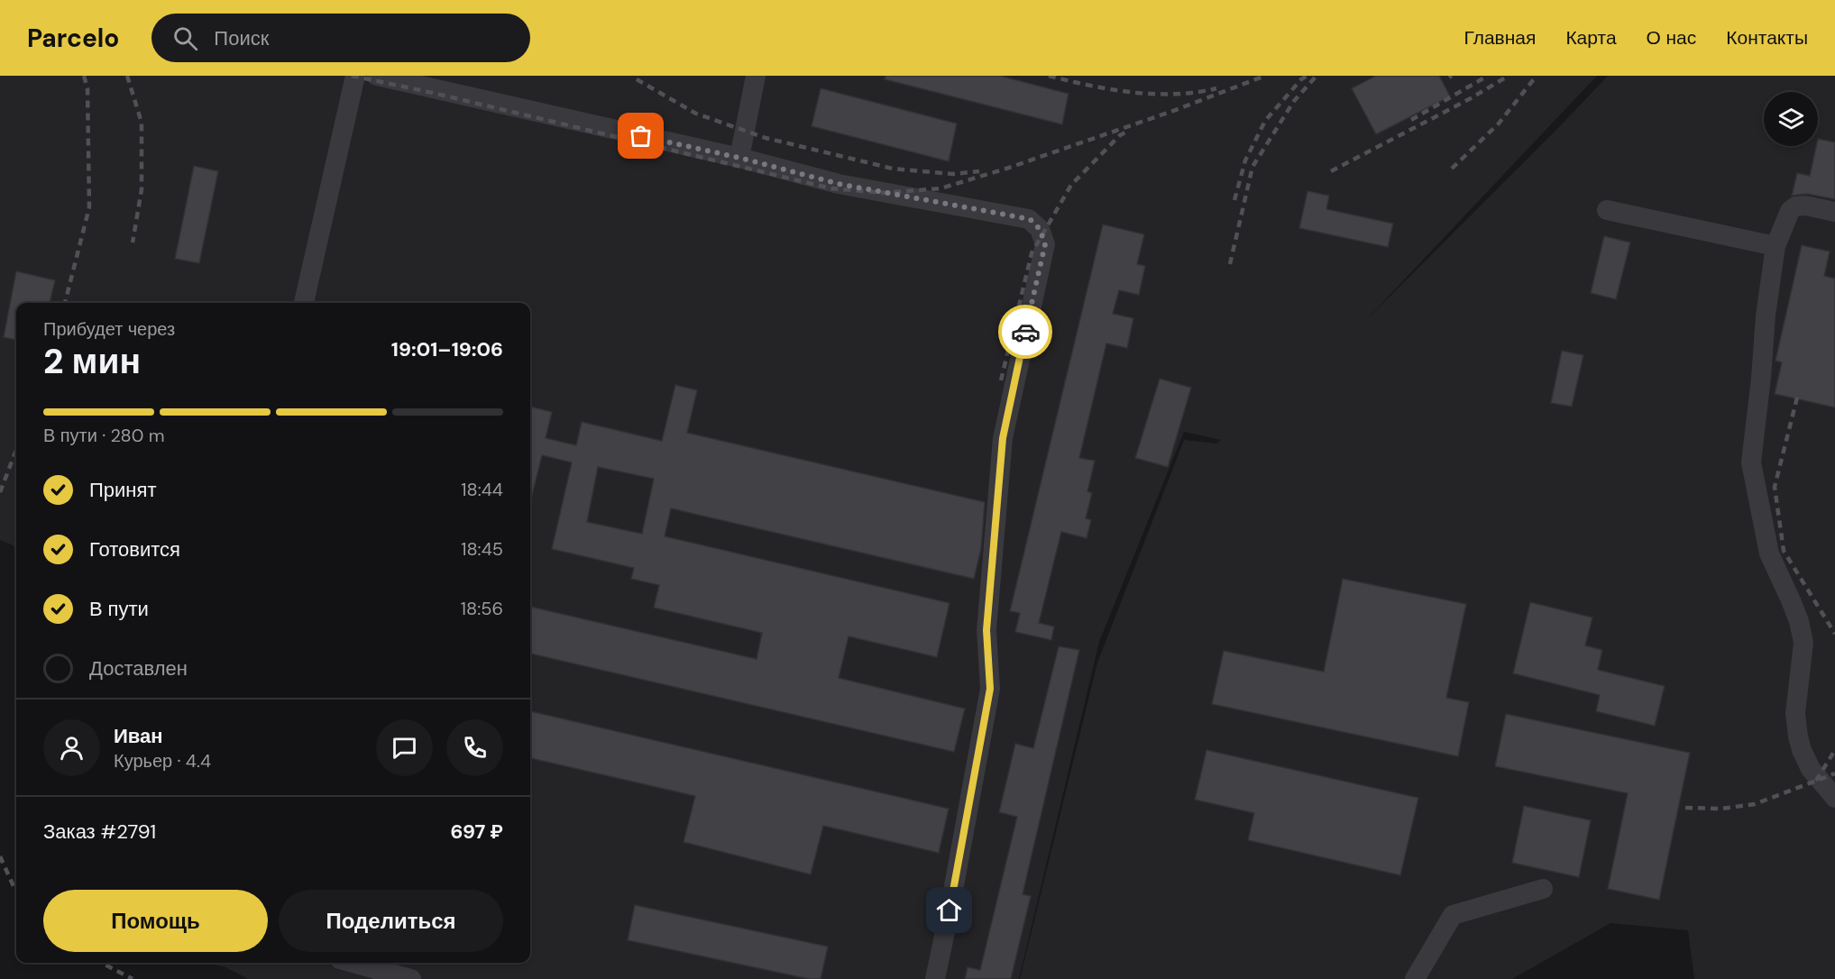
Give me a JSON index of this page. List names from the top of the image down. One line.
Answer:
{"page":{"header":"Parcelo","search":"Поиск","nav":["Главная","Карта","О нас","Контакты"],"heading":["2 мин","Прибудет через","19:01–19:06"],"panel":["Иван","Курьер · 4.4","Заказ #2791","697 ₽"],"bar":"В пути · 280 m","list":[["Принят","18:44"],["Готовится","18:45"],["В пути","18:56"],"Доставлен"],"buttons":["Помощь","Поделиться"]}}
